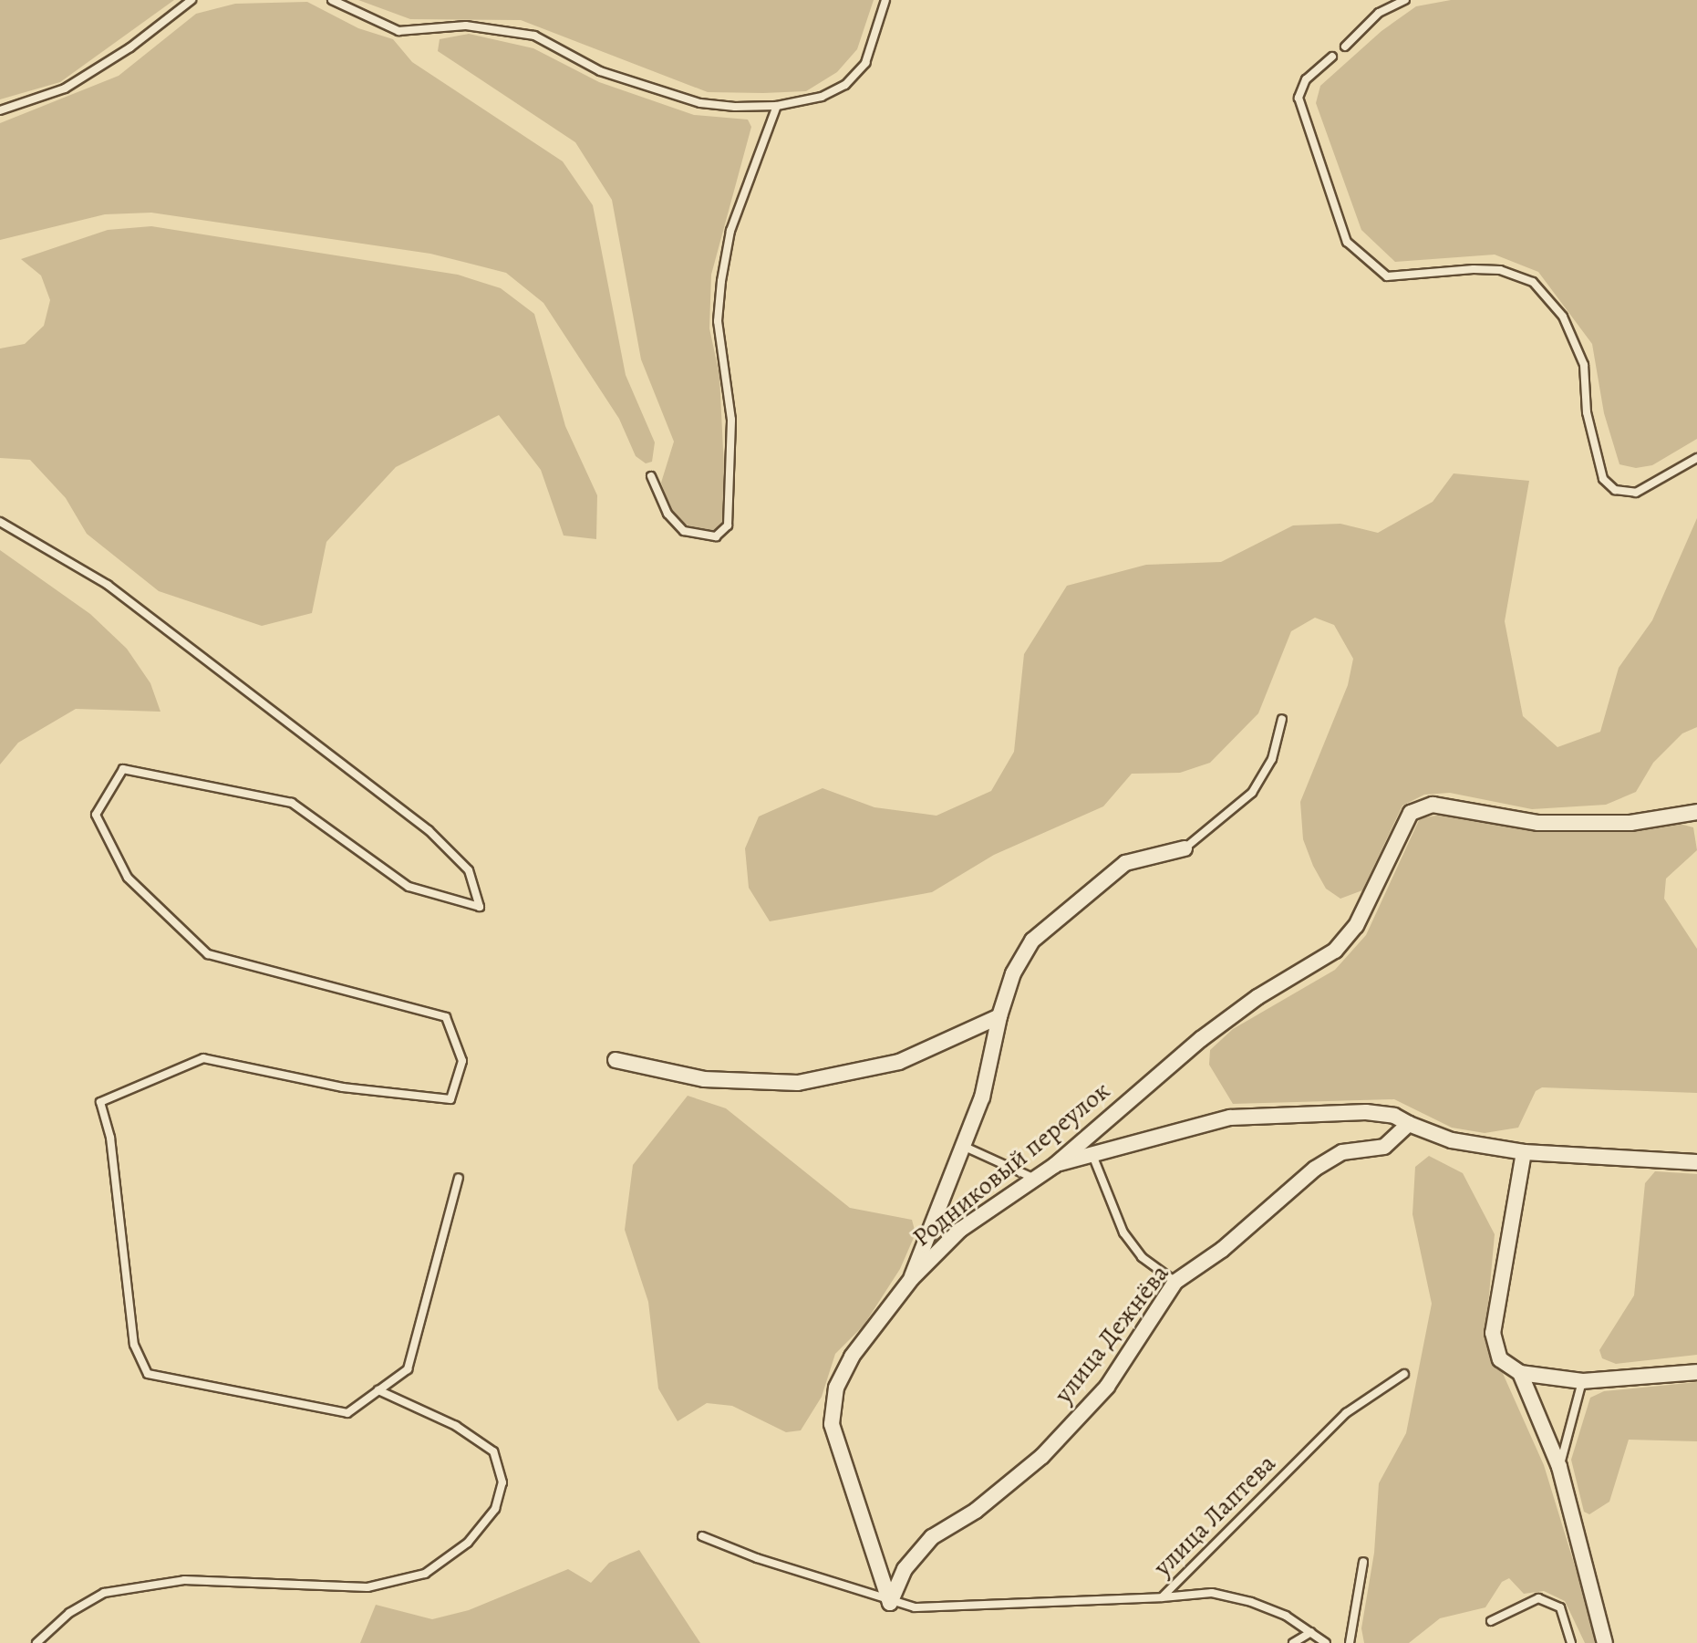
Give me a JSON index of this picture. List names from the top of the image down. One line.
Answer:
{"streets":{"street":["Родниковый переулок","улица Дежнёва"],"lane":["улица Лаптева"]},"crossings":[["Родниковый переулок","улица Дежнёва"],["Родниковый переулок","улица Лаптева"],["улица Дежнёва","улица Лаптева"]]}
